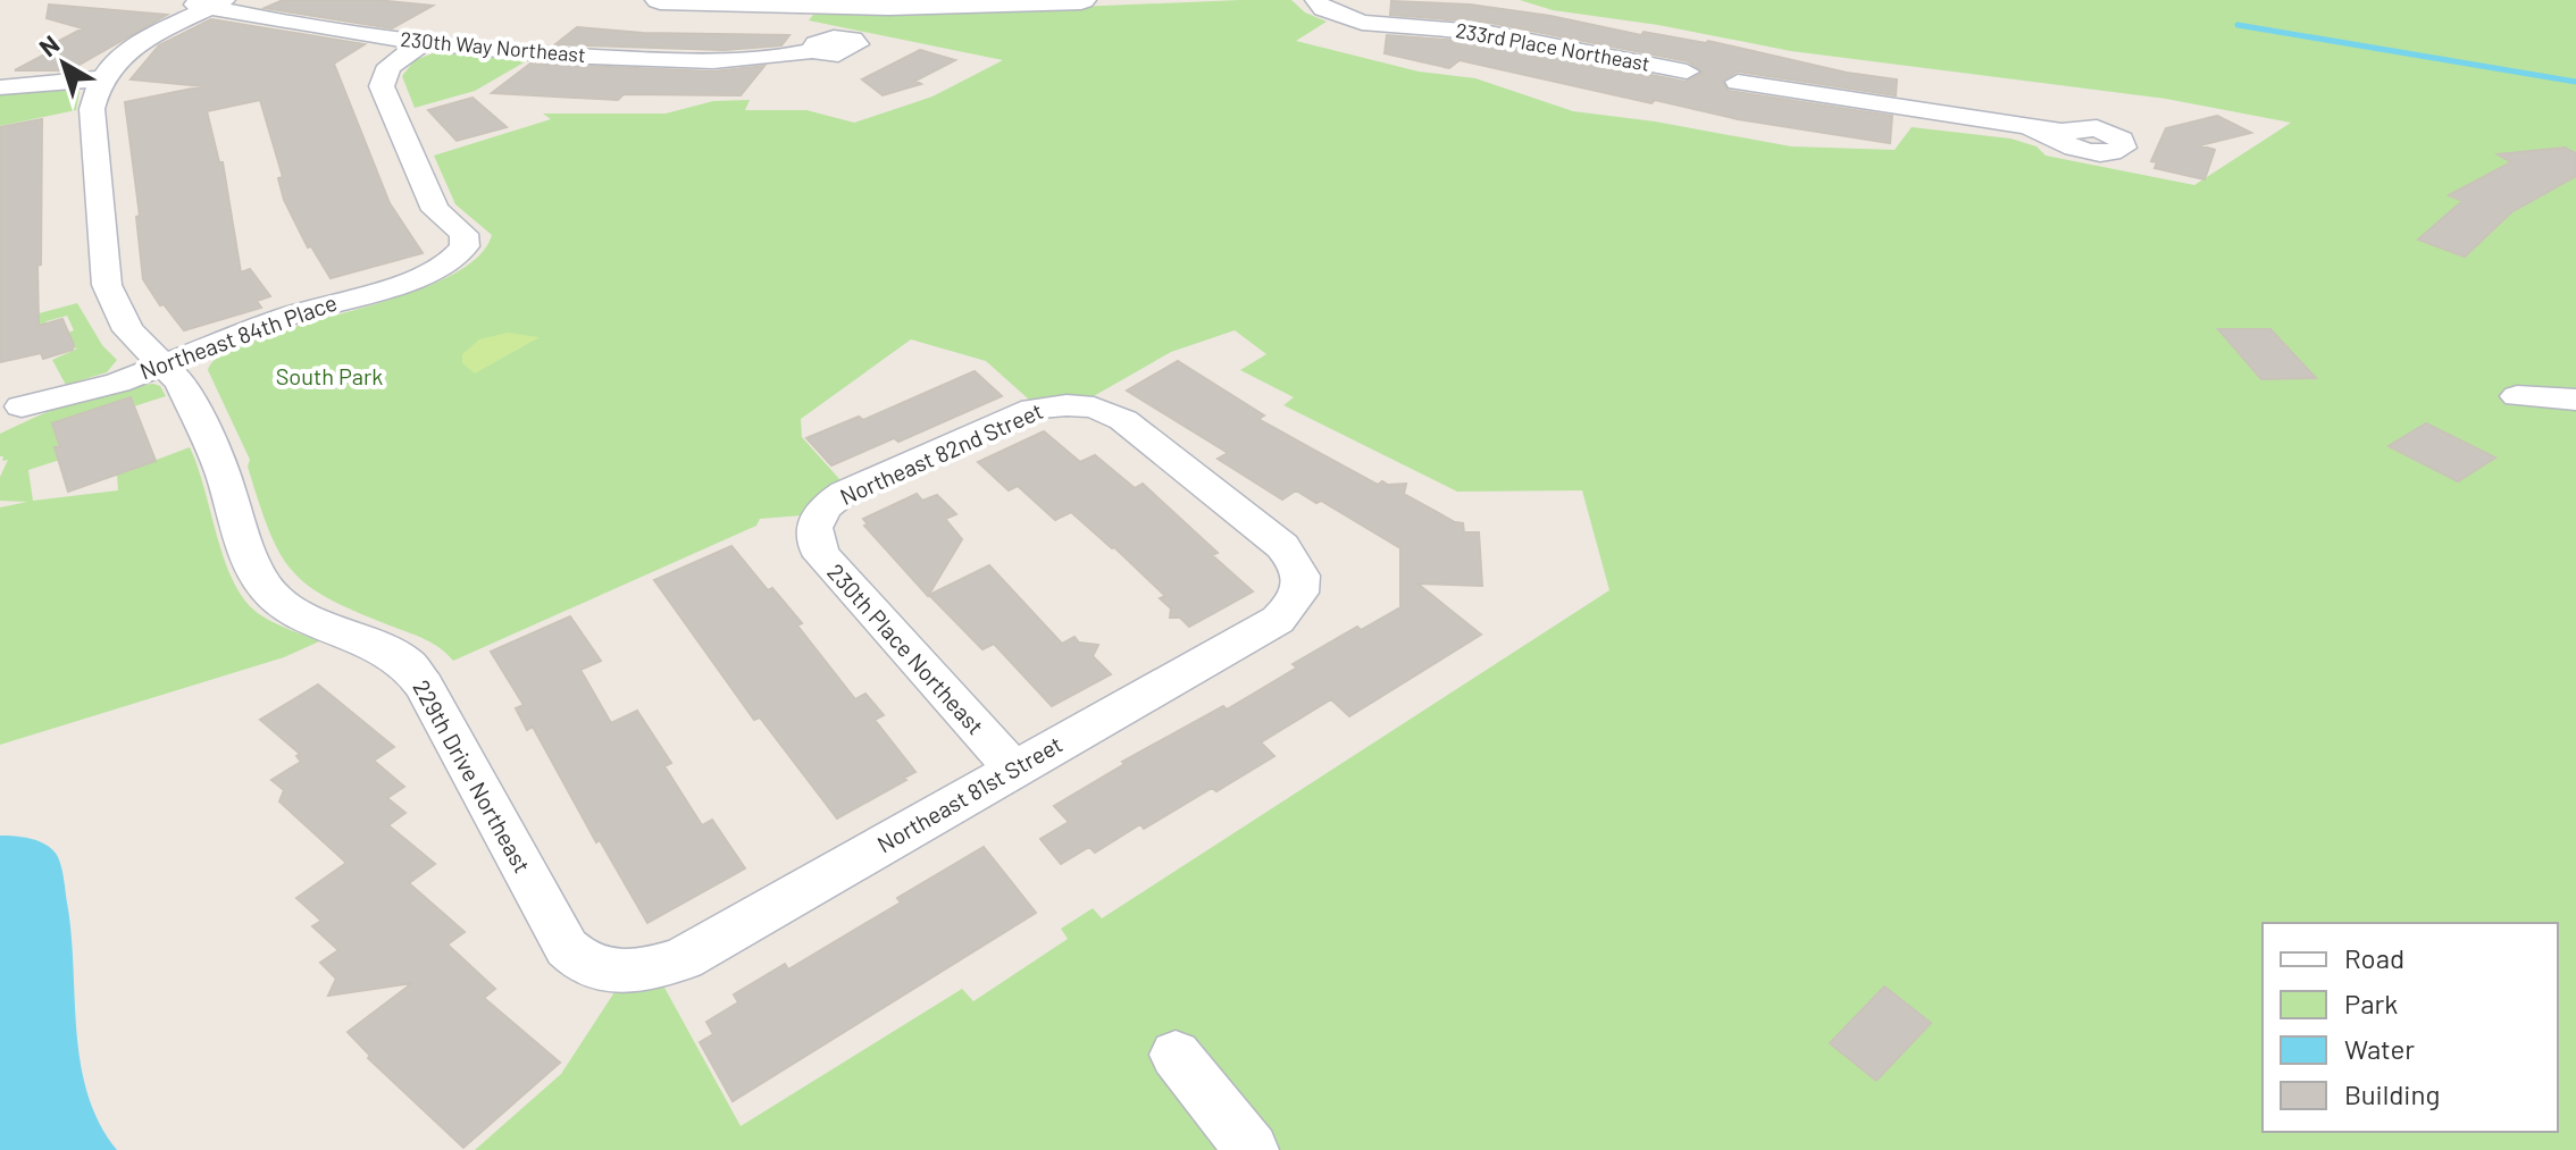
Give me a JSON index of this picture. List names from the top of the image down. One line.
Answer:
{"streets":{"street":["230th Way Northeast","233rd Place Northeast","Northeast 84th Place","Northeast 82nd Street","230th Place Northeast","229th Drive Northeast","Northeast 81st Street"]},"crossings":[["230th Way Northeast","Northeast 84th Place"],["Northeast 84th Place","229th Drive Northeast"],["Northeast 82nd Street","230th Place Northeast"],["Northeast 82nd Street","Northeast 81st Street"],["230th Place Northeast","Northeast 81st Street"],["229th Drive Northeast","Northeast 81st Street"]],"parks":["South Park"],"legend":["Road","Park","Water","Building"],"north":"top left"}
